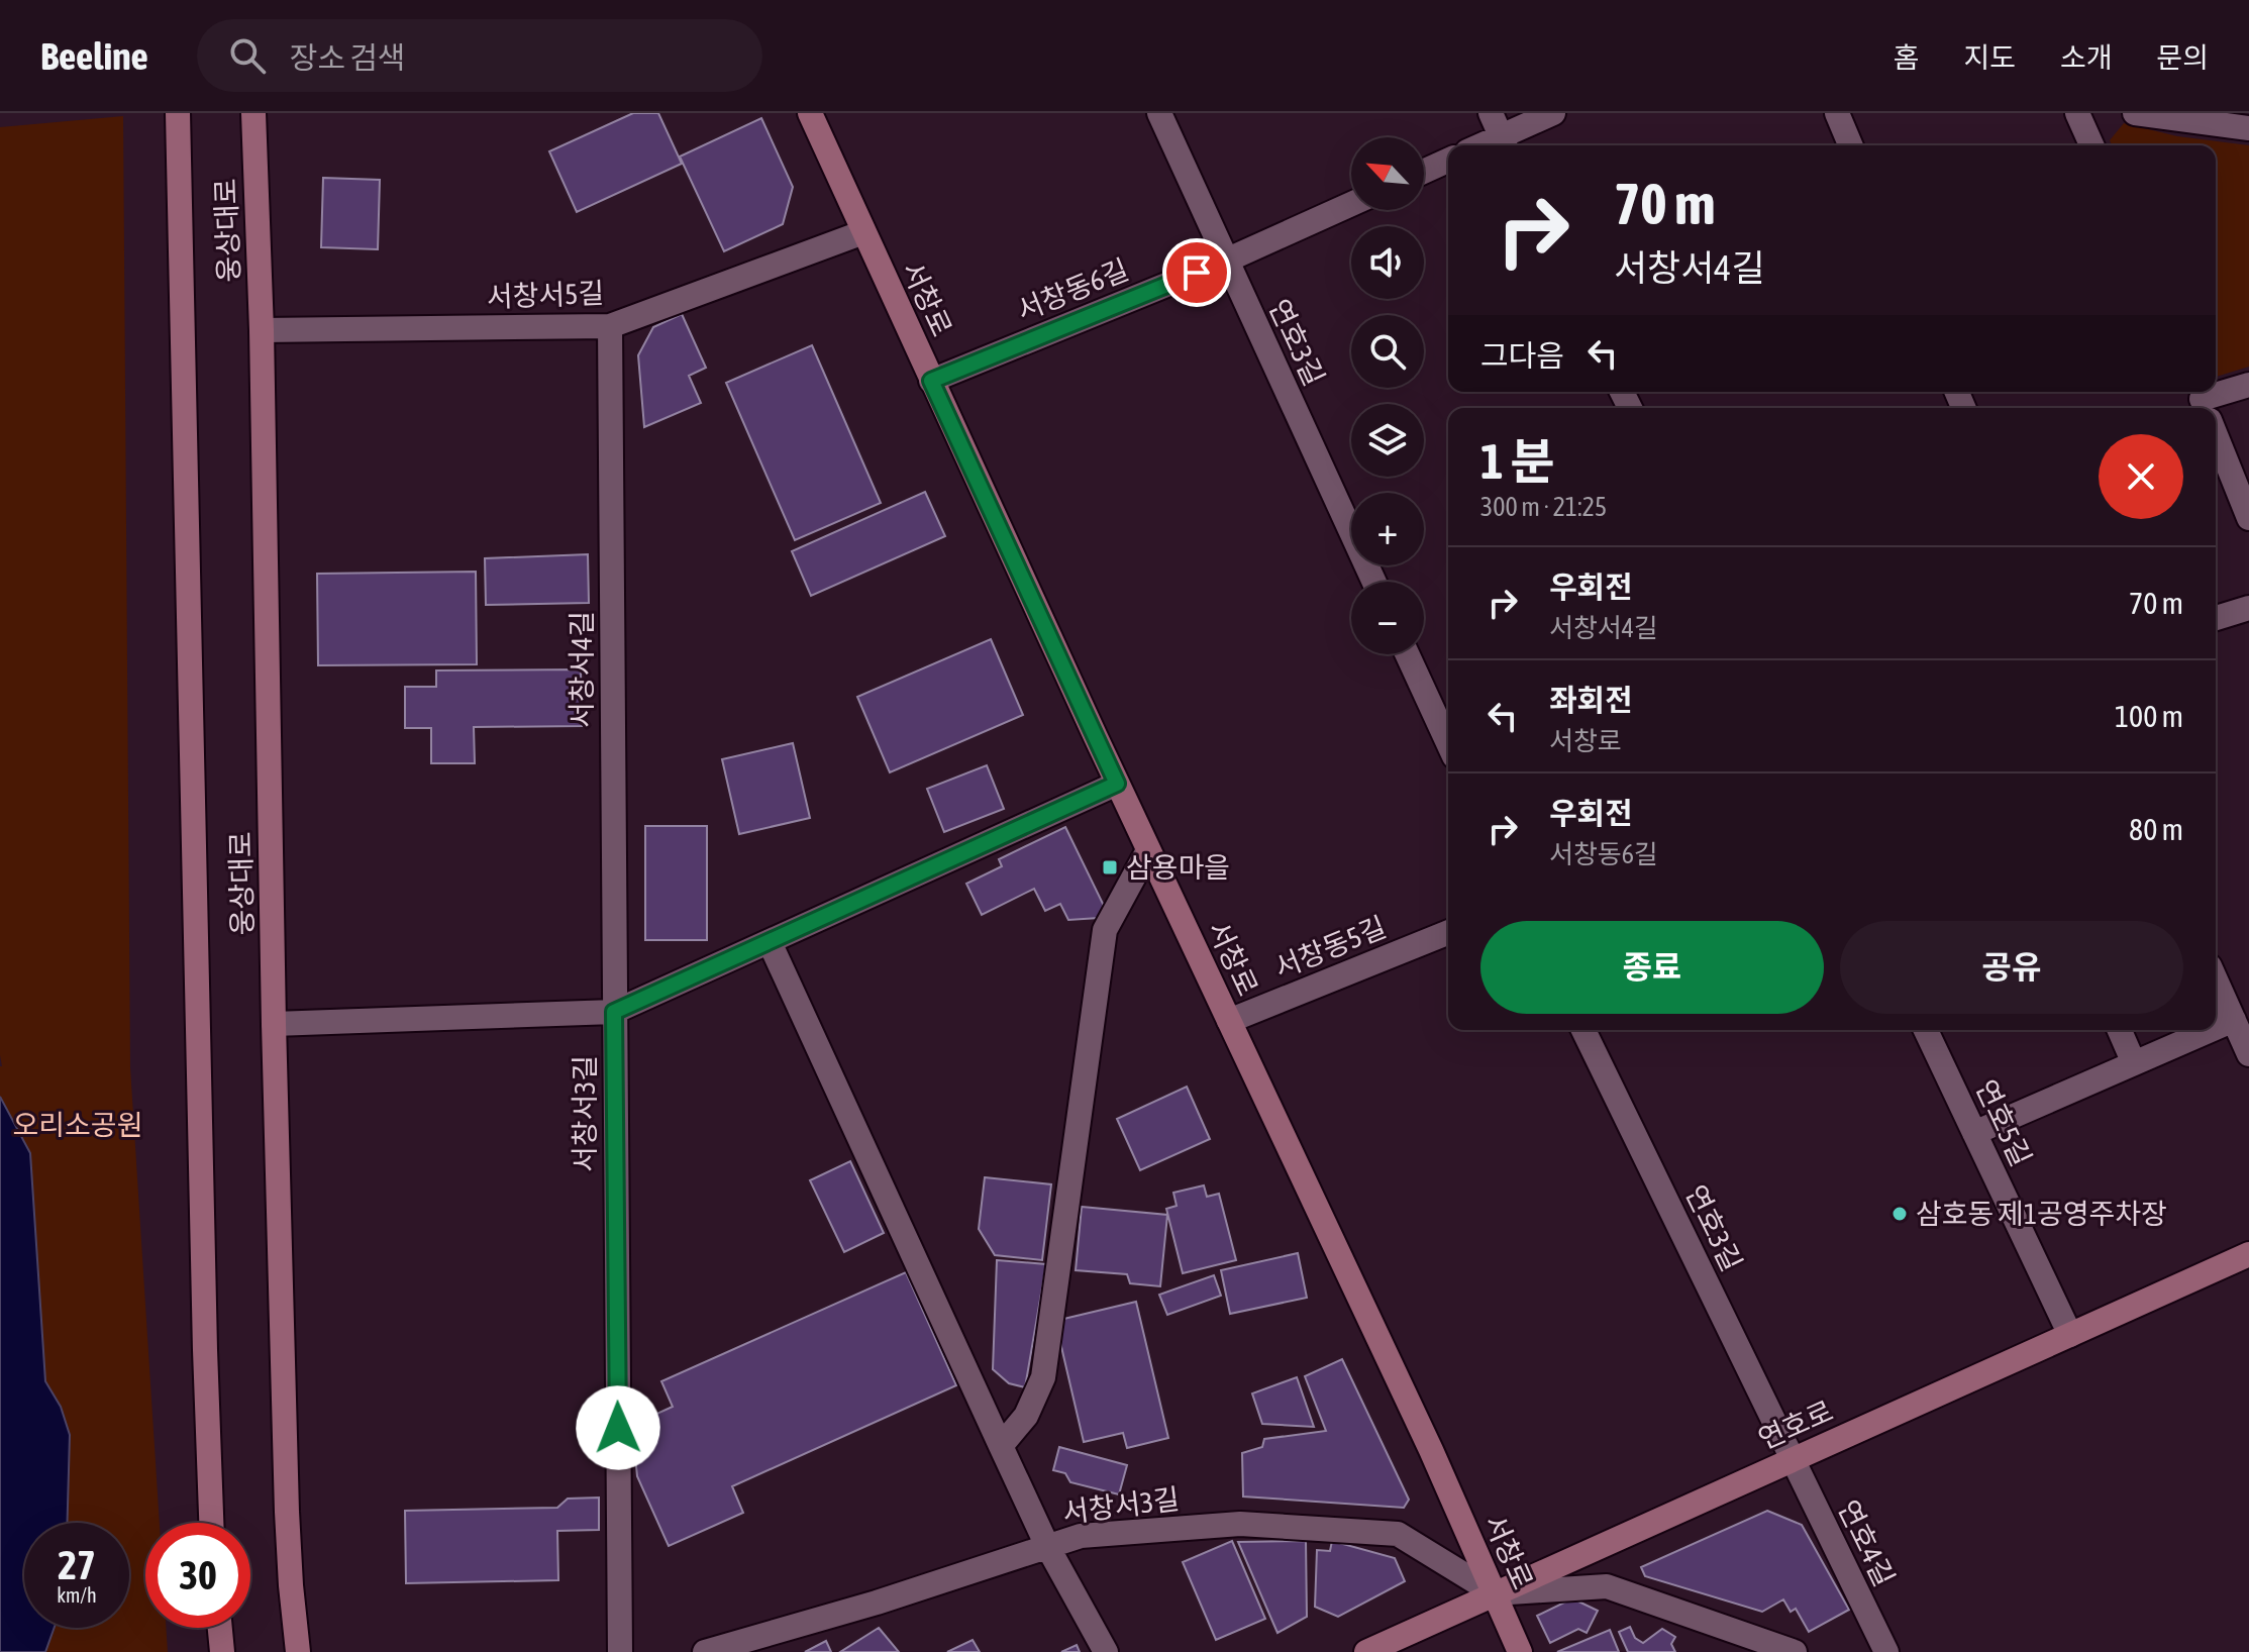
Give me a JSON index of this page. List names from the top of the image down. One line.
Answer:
{"streets":{"main road":["웅상대로","서창로","연호로"],"street":["서창동6길","서창서5길","연호3길","서창서4길","서창동5길","서창서3길","연호5길","연호4길"]},"crossings":[["웅상대로","서창서5길"],["서창동6길","서창로"],["서창동6길","연호3길"],["서창서5길","서창로"],["서창서5길","서창서4길"],["서창로","서창동5길"],["서창로","서창서3길"],["서창로","연호로"],["연호3길","연호로"],["연호3길","연호4길"],["서창서4길","서창서3길"],["서창서3길","연호로"],["연호5길","연호로"],["연호로","연호4길"]],"parks":["오리소공원"],"places":{"transit":["삼용마을"],"other":["삼호동 제1공영주차장"]},"north":"top left","page":{"header":"Beeline","search":"장소 검색","nav":["홈","지도","소개","문의"],"map_buttons":["+","−"],"turn":["70 m","서창서4길"],"then":"그다음","heading":["1 분","300 m · 21:25"],"list":[{"name":"우회전","note":"서창서4길","value":"70 m"},{"name":"좌회전","note":"서창로","value":"100 m"},{"name":"우회전","note":"서창동6길","value":"80 m"}],"buttons":["종료","공유"],"speed":"27 km/h","limit":"30"}}
